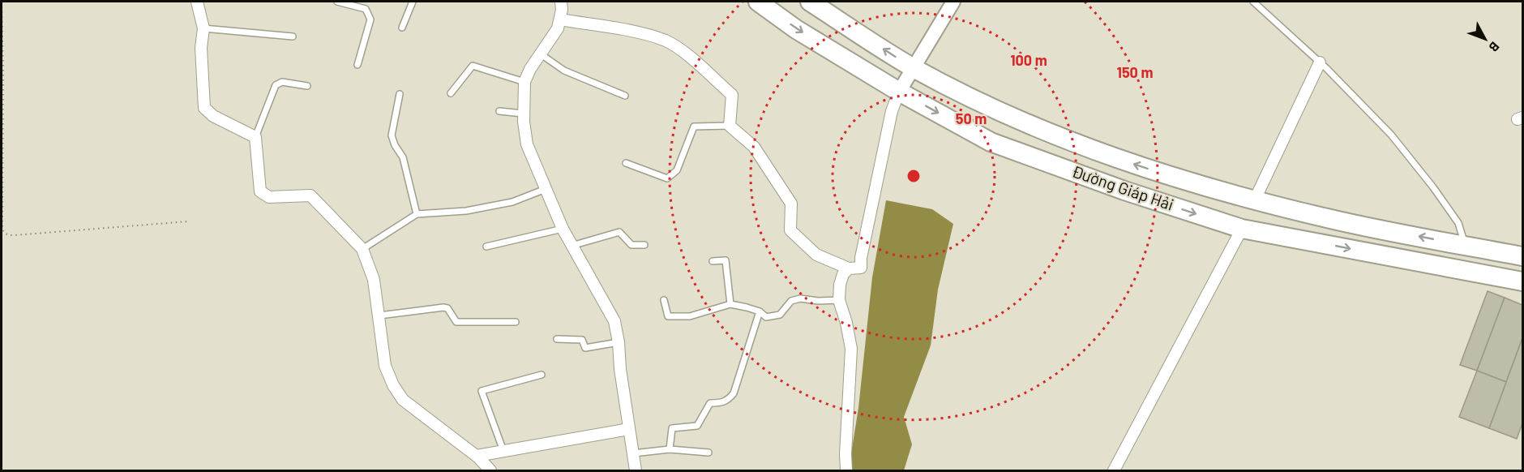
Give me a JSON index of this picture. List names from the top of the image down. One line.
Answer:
{"streets":{"highway":["Đường Giáp Hải"]},"north":"bottom right","rings":["100 m","150 m","50 m"]}
